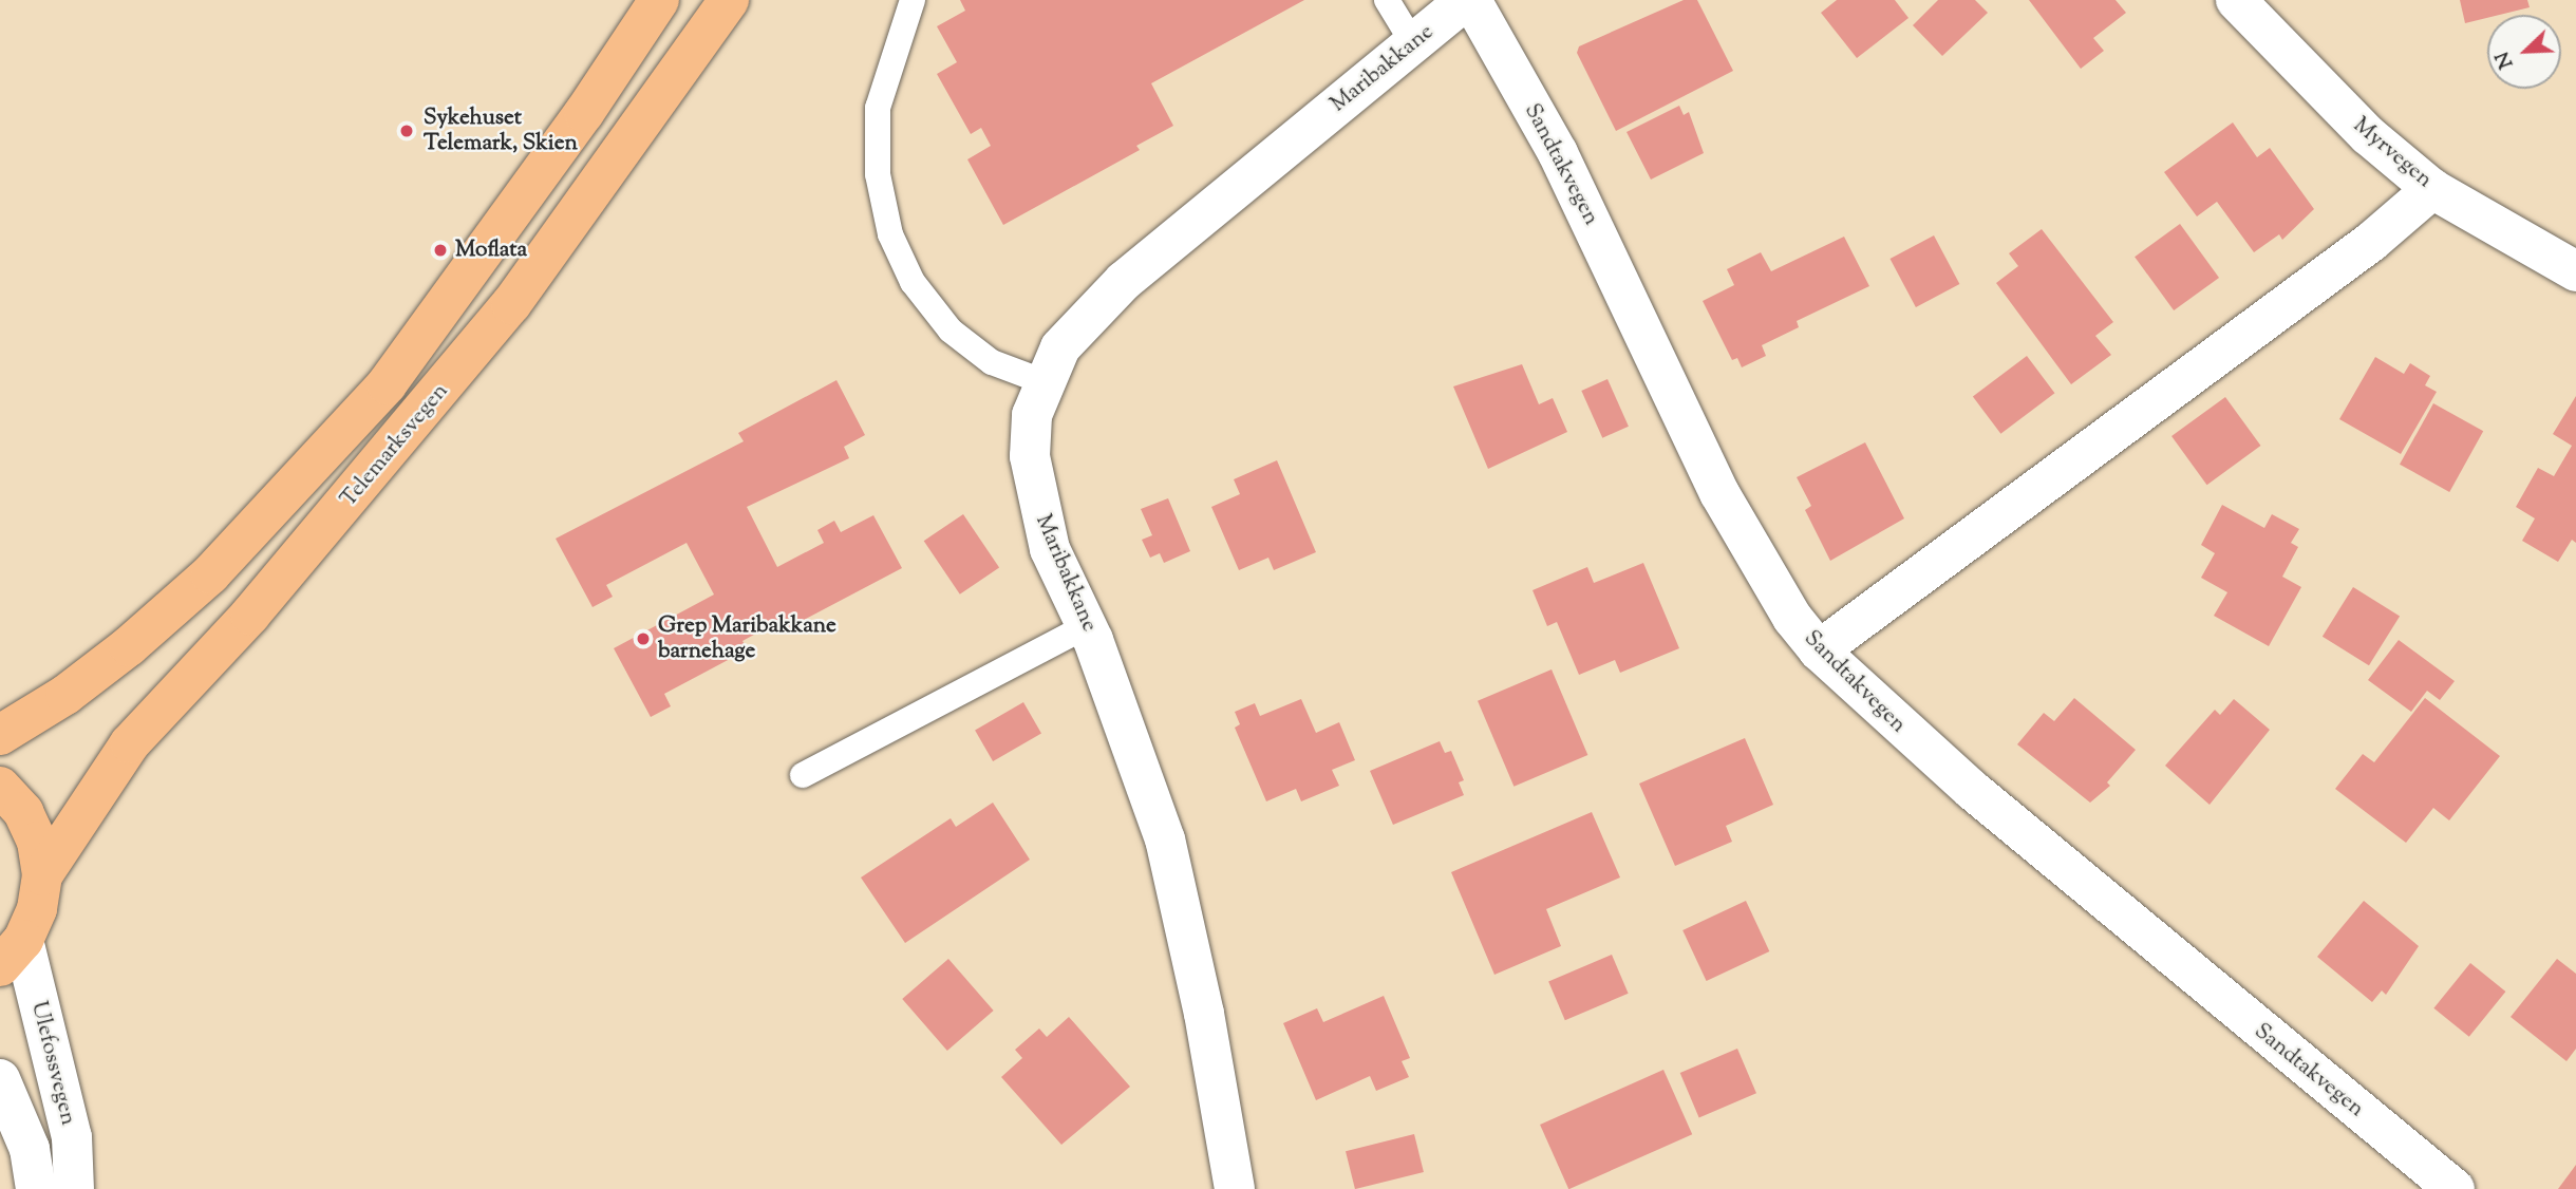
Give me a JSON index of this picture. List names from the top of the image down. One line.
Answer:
{"streets":{"main road":["Telemarksvegen"],"street":["Maribakkane","Myrvegen","Sandtakvegen","Ulefossvegen"]},"crossings":[["Maribakkane","Sandtakvegen"]],"places":["Sykehuset Telemark, Skien","Moflata","Grep Maribakkane barnehage"],"north":"bottom left"}
